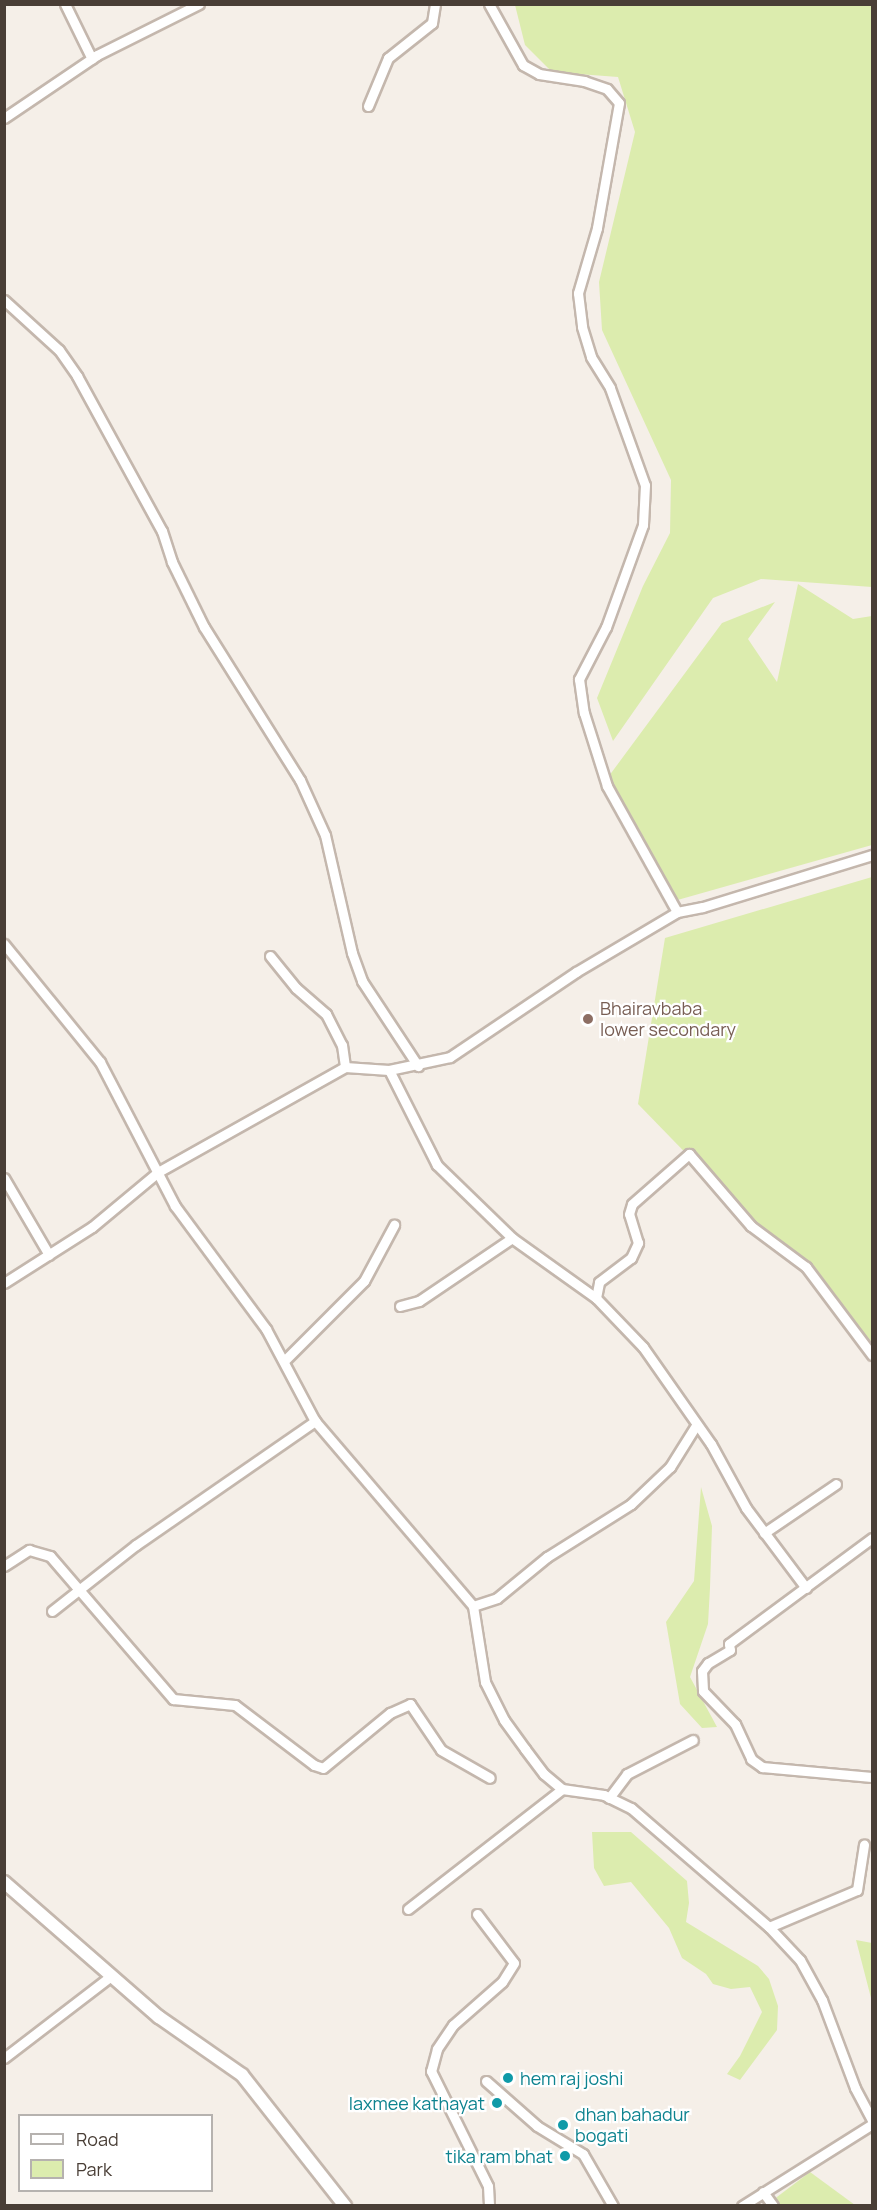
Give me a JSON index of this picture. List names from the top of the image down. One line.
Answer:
{"places":["Bhairavbaba lower secondary","hem raj joshi","laxmee kathayat","dhan bahadur bogati","tika ram bhat"],"legend":["Road","Park"]}
